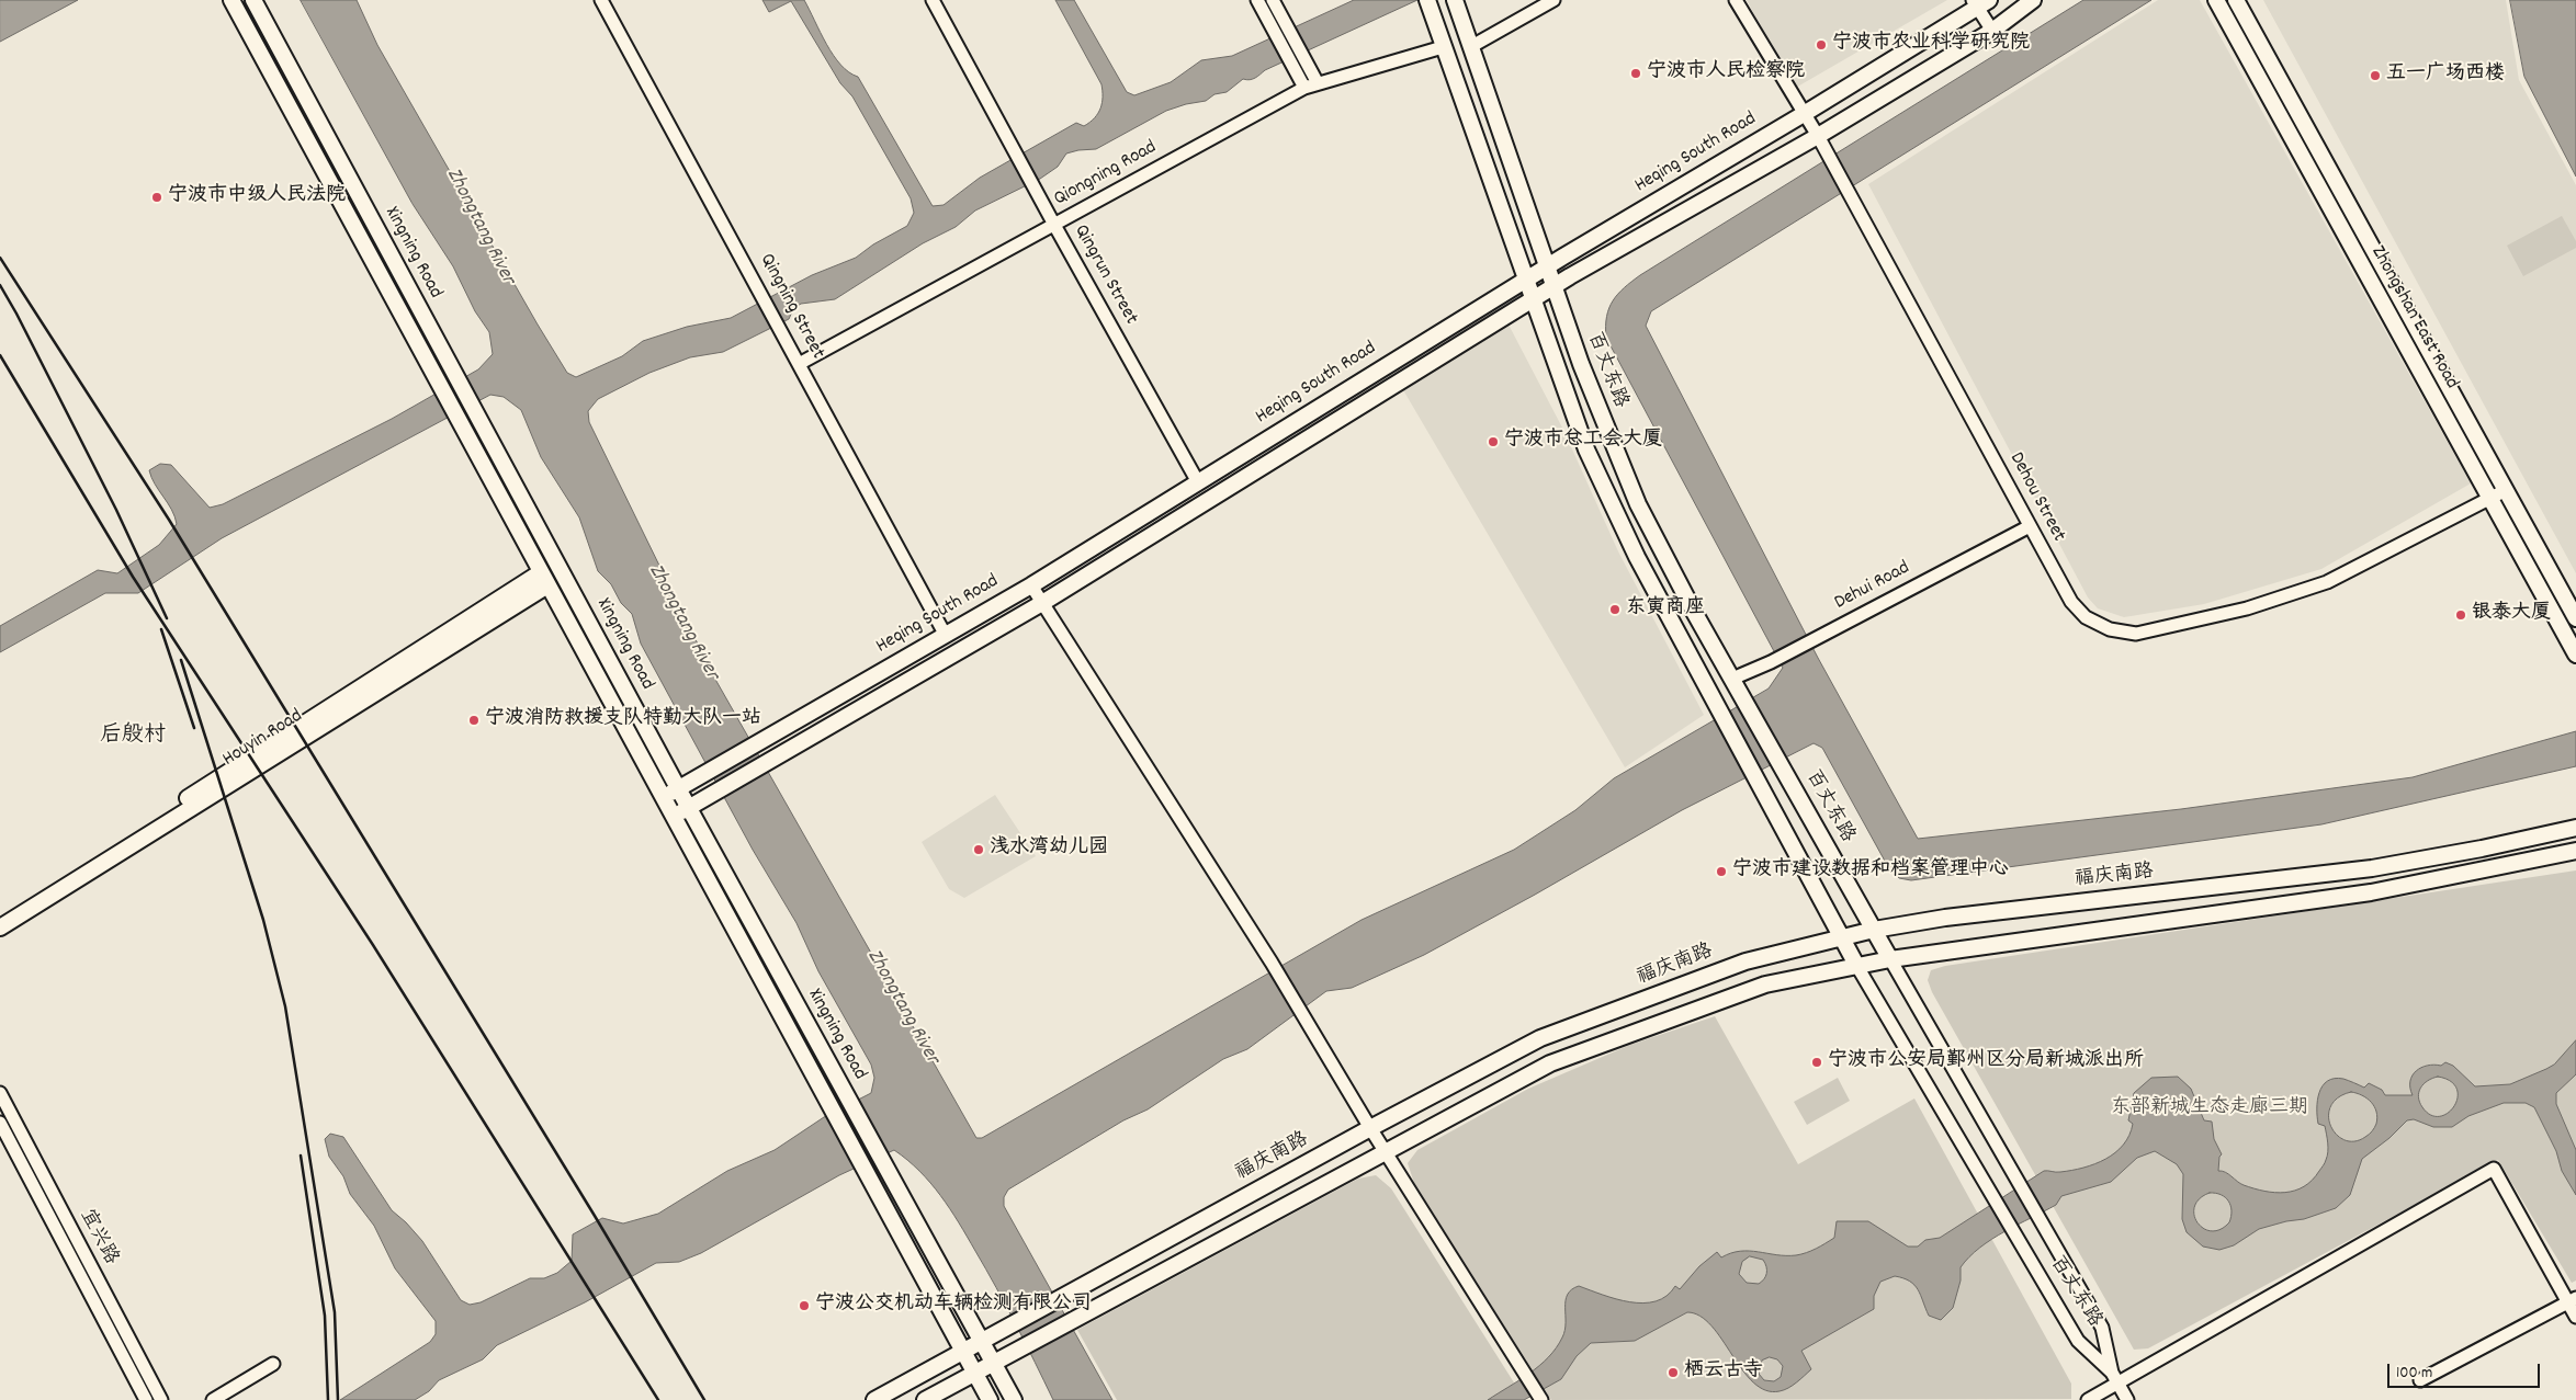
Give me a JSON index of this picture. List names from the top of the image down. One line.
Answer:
{"streets":{"main road":["Heqing South Road","Xingning Road","Zhongshan East Road","百丈东路","Houyin Road","福庆南路"],"street":["Qiongning Road","Qingrun Street","Qingning Street","Dehou Street","Dehui Road","宜兴路"]},"crossings":[["Heqing South Road","Xingning Road"],["Heqing South Road","Qingrun Street"],["Heqing South Road","Qingning Street"],["Heqing South Road","百丈东路"],["Heqing South Road","Dehou Street"],["Qiongning Road","Qingrun Street"],["Qiongning Road","Qingning Street"],["Qiongning Road","百丈东路"],["Xingning Road","福庆南路"],["Zhongshan East Road","Dehou Street"],["百丈东路","Dehui Road"],["百丈东路","福庆南路"],["Dehou Street","Dehui Road"]],"districts":["后殷村"],"water":["Zhongtang River"],"parks":["东部新城生态走廊三期"],"places":["宁波市农业科学研究院","宁波市人民检察院","五一广场西楼","宁波市中级人民法院","宁波市总工会大厦","东寅商座","银泰大厦","宁波消防救援支队特勤大队一站","浅水湾幼儿园","宁波市建设数据和档案管理中心","宁波市公安局鄞州区分局新城派出所","宁波公交机动车辆检测有限公司","栖云古寺"],"scale_bar":"100 m"}
